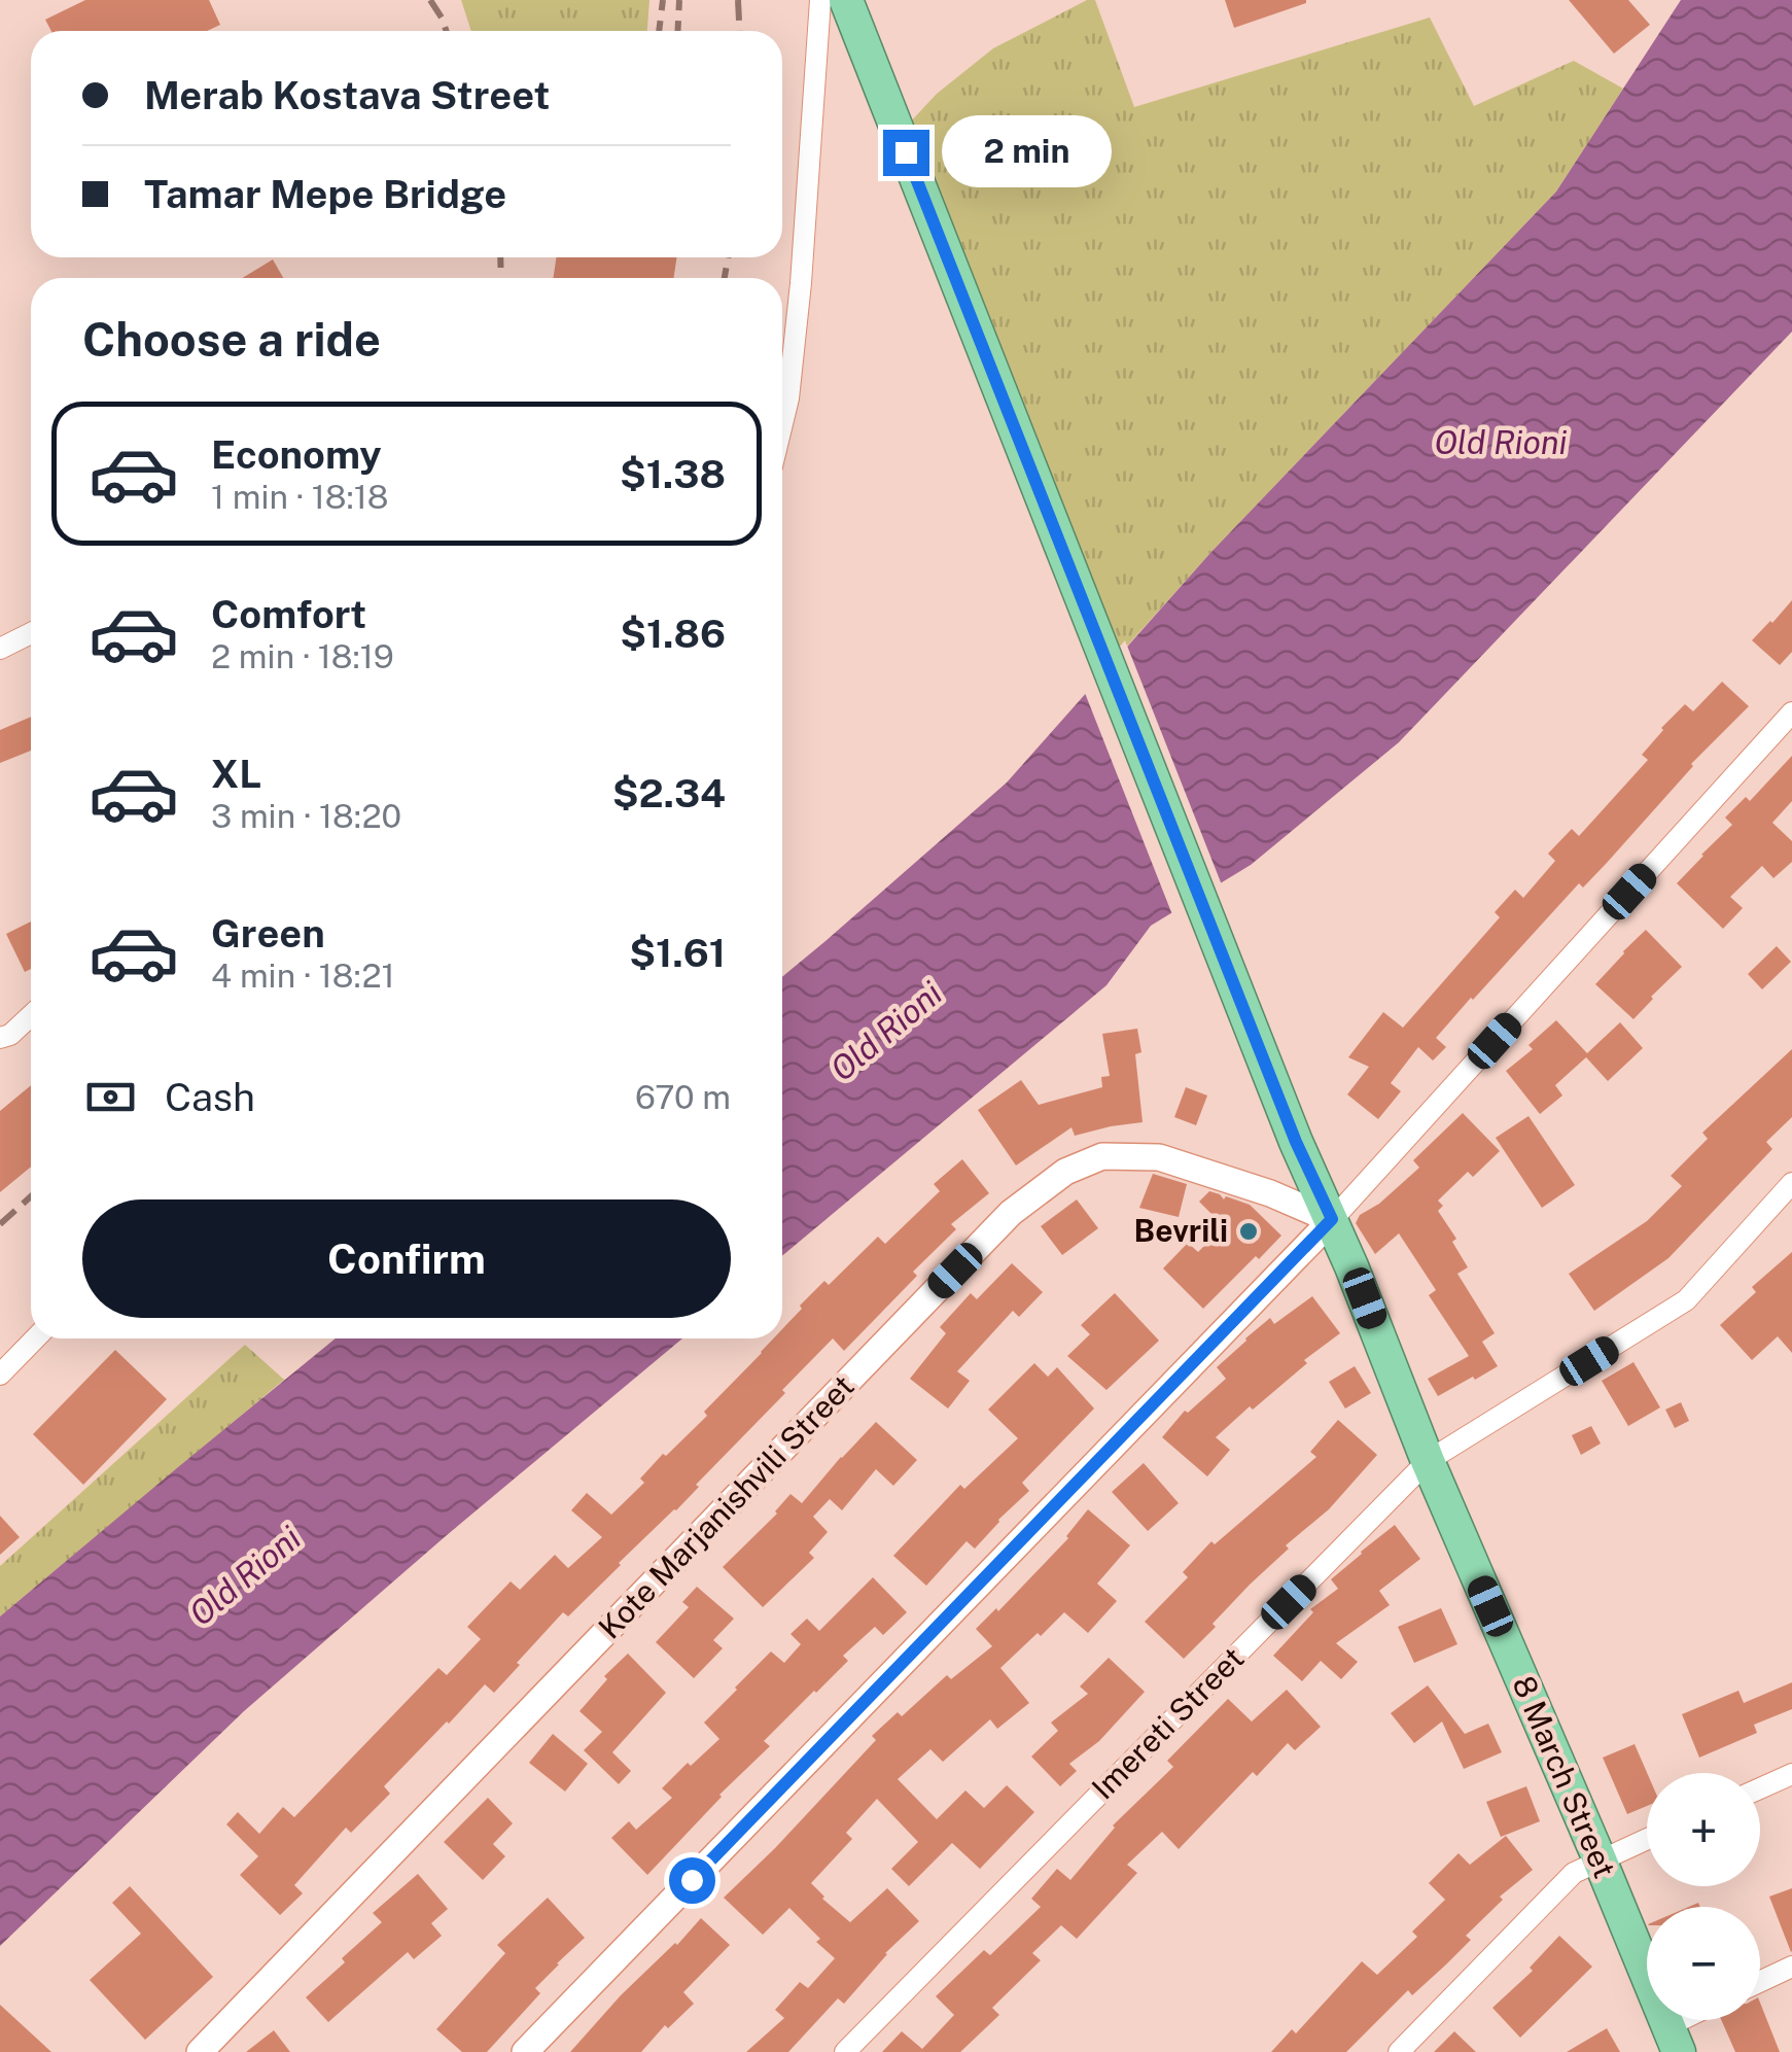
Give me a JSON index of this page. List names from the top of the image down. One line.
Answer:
{"streets":{"highway":["8 March Street"],"street":["Kote Marjanishvili Street","Imereti Street"]},"crossings":[["Kote Marjanishvili Street","8 March Street"],["Imereti Street","8 March Street"]],"water":["Old Rioni"],"places":["Bevrili"],"page":{"banner":["Merab Kostava Street","Tamar Mepe Bridge"],"bubble":"2 min","heading":"Choose a ride","list":[{"name":"Economy","note":"1 min · 18:18","value":"$1.38"},{"name":"Comfort","note":"2 min · 18:19","value":"$1.86"},{"name":"XL","note":"3 min · 18:20","value":"$2.34"},{"name":"Green","note":"4 min · 18:21","value":"$1.61"}],"pay":["Cash","670 m"],"buttons":"Confirm","map_buttons":["+","−"]}}
